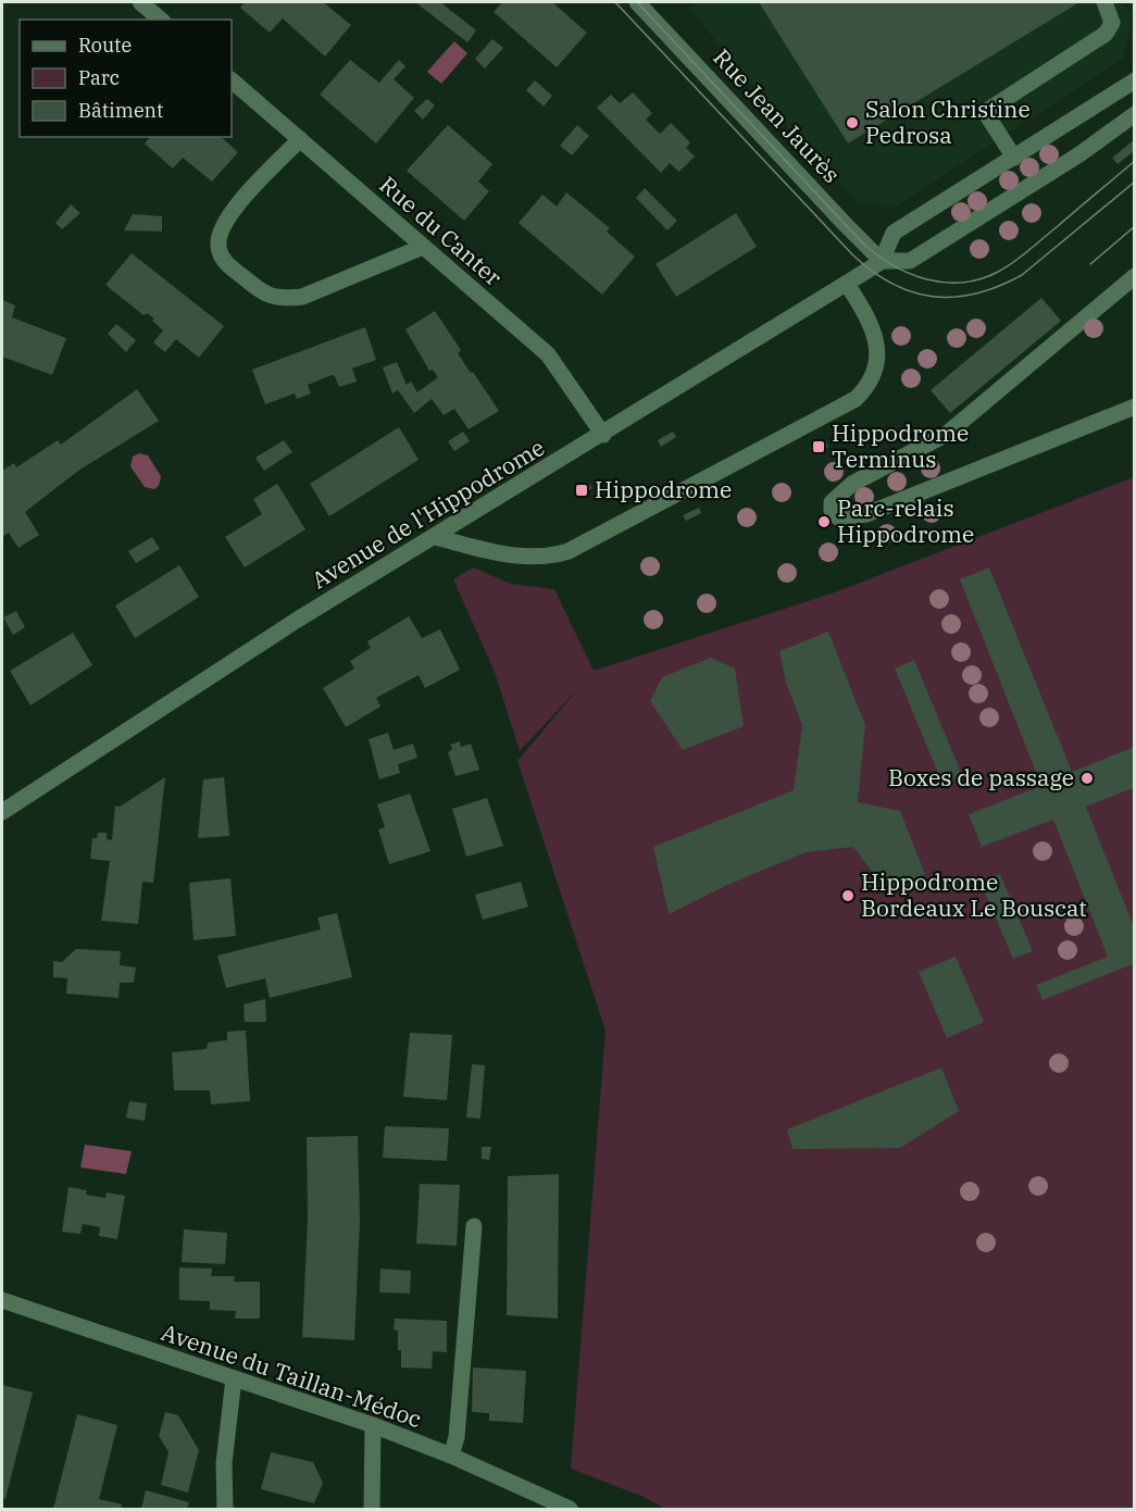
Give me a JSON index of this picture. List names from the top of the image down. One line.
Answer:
{"streets":{"street":["Rue Jean Jaurès","Rue du Canter","Avenue de l'Hippodrome","Avenue du Taillan-Médoc"]},"crossings":[["Rue Jean Jaurès","Avenue de l'Hippodrome"],["Rue du Canter","Avenue de l'Hippodrome"]],"places":{"other":["Salon Christine Pedrosa","Parc-relais Hippodrome","Boxes de passage","Hippodrome Bordeaux Le Bouscat"],"transit":["Hippodrome Terminus","Hippodrome"]},"legend":["Route","Parc","Bâtiment"]}
